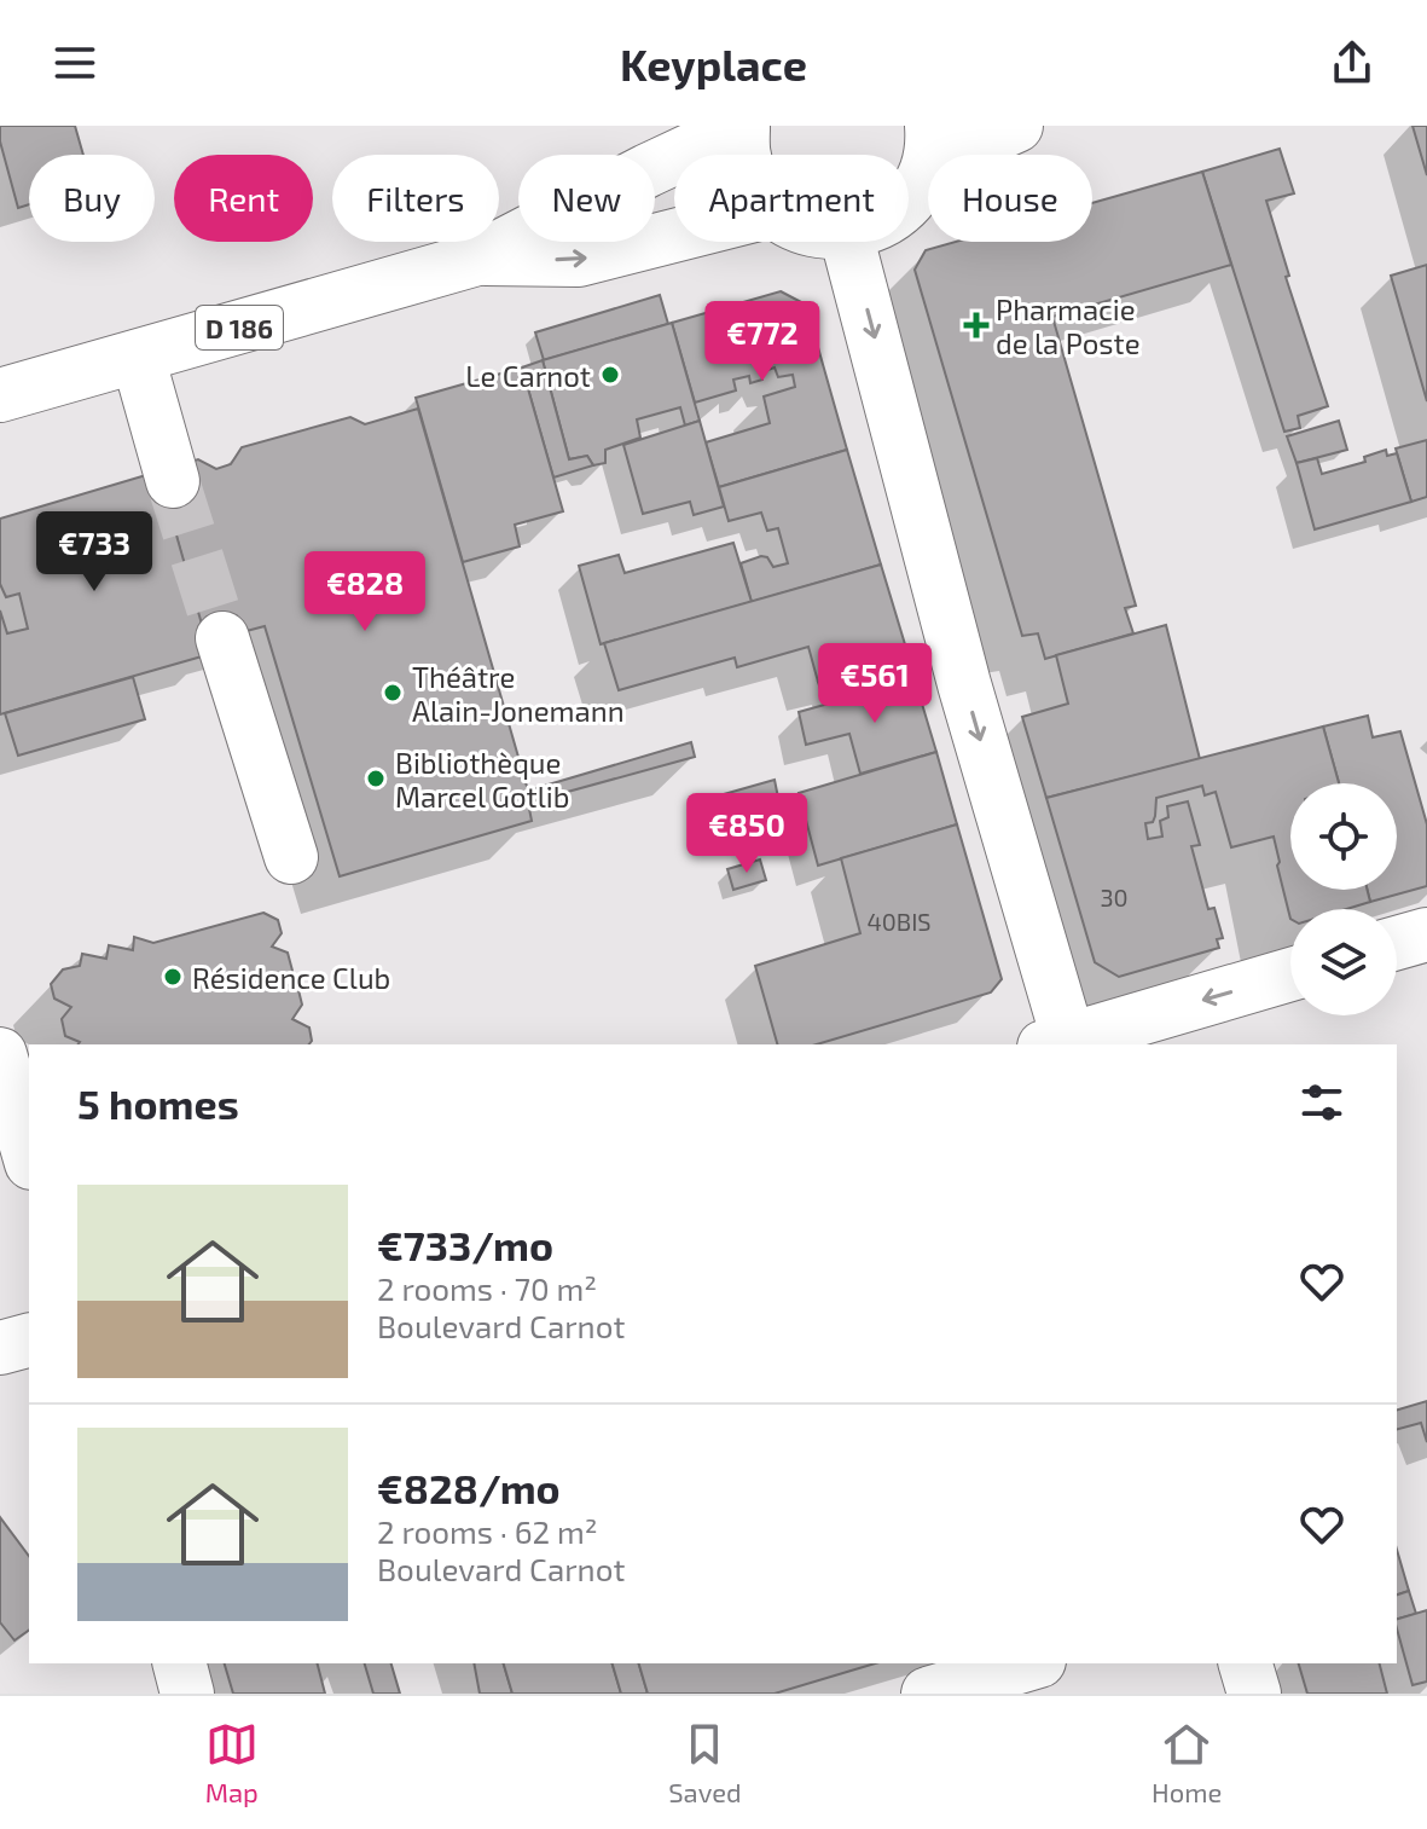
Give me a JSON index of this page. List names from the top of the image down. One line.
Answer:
{"streets":{"street":["D 186"]},"places":{"health":["Pharmacie de la Poste"],"other":["Le Carnot","Théâtre Alain-Jonemann","Bibliothèque Marcel Gotlib","Résidence Club"]},"house_numbers":["30","40BIS"],"page":{"header":"Keyplace","chip":["Buy","Rent","Filters","New","Apartment","House"],"price":["€772","€733","€828","€561","€850"],"heading":"5 homes","list":[{"name":"€733/mo","note":"2 rooms · 70 m² · Boulevard Carnot"},{"name":"€828/mo","note":"2 rooms · 62 m² · Boulevard Carnot"}],"tabs":["Map","Saved","Home"]}}
